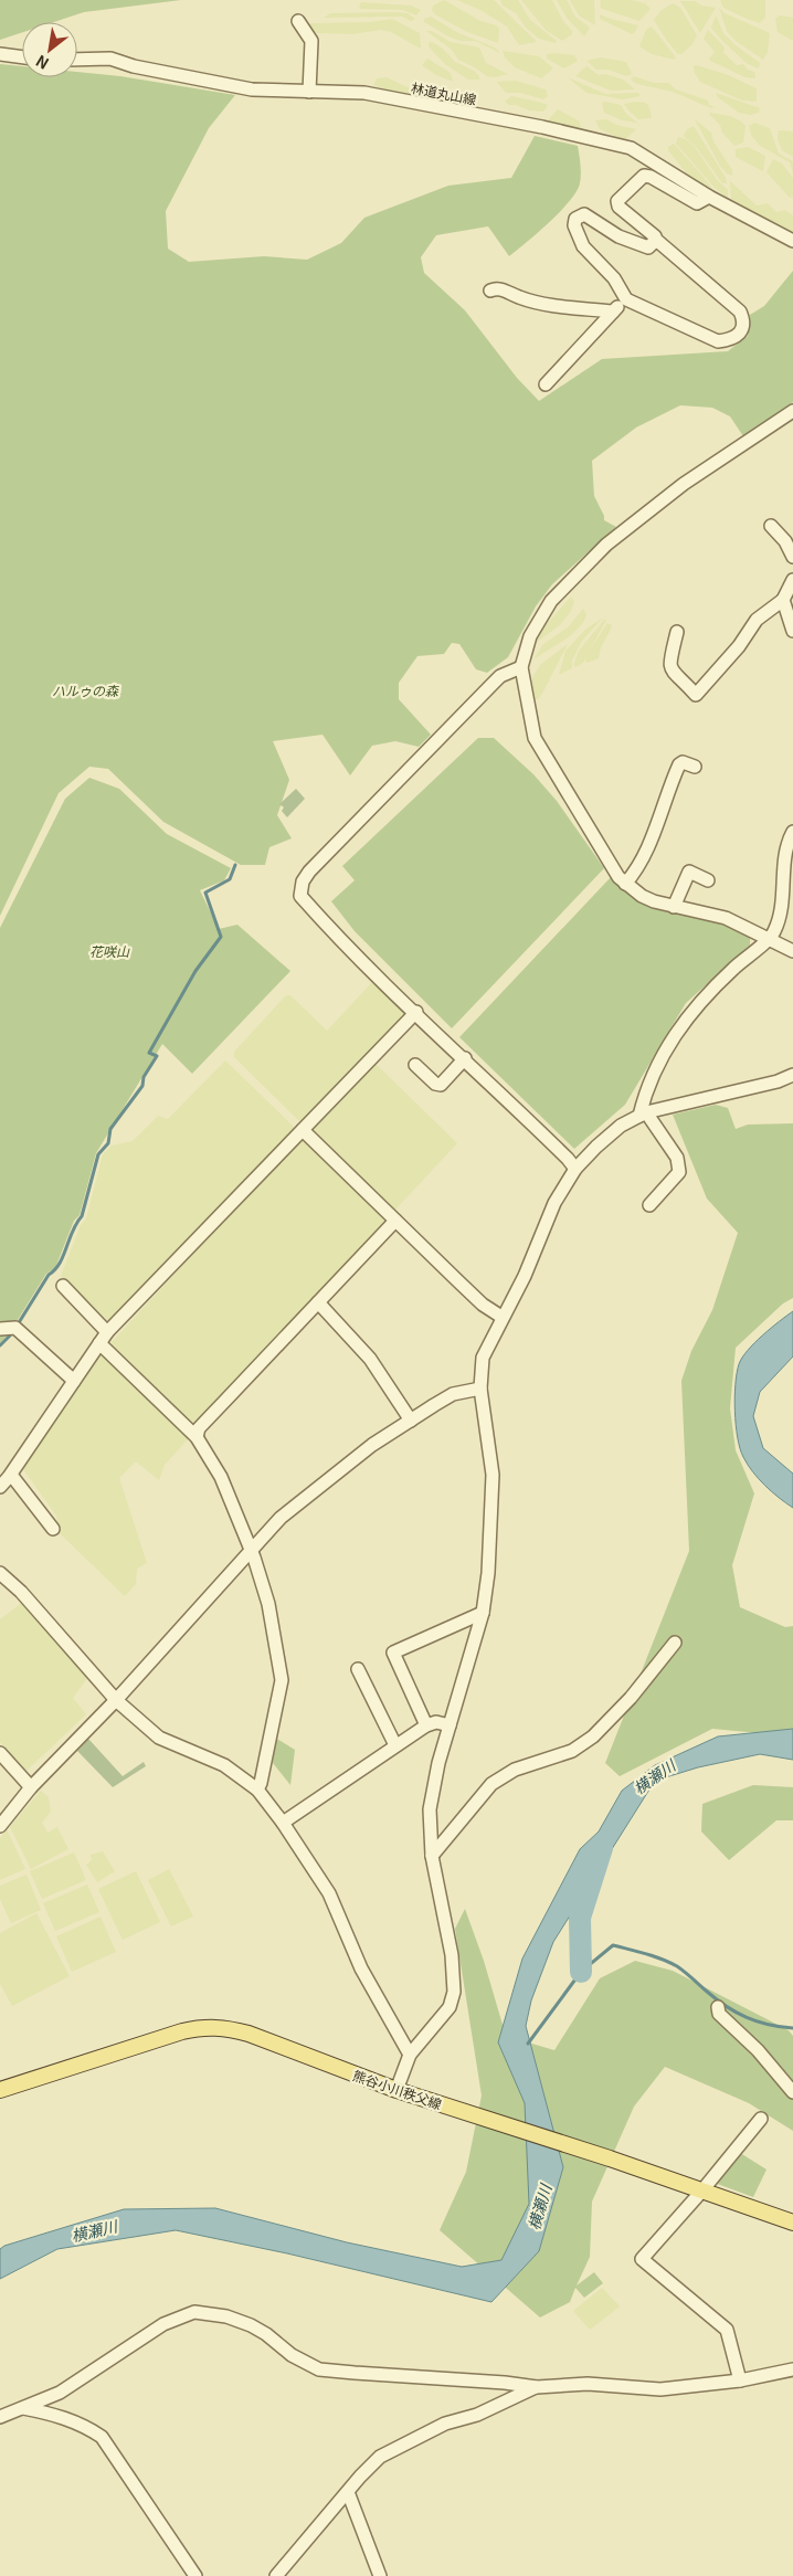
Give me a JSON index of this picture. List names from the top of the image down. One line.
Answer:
{"streets":{"main road":["熊谷小川秩父線"],"street":["林道丸山線"]},"water":["横瀬川"],"parks":["ハルゥの森","花咲山"],"north":"bottom left"}
